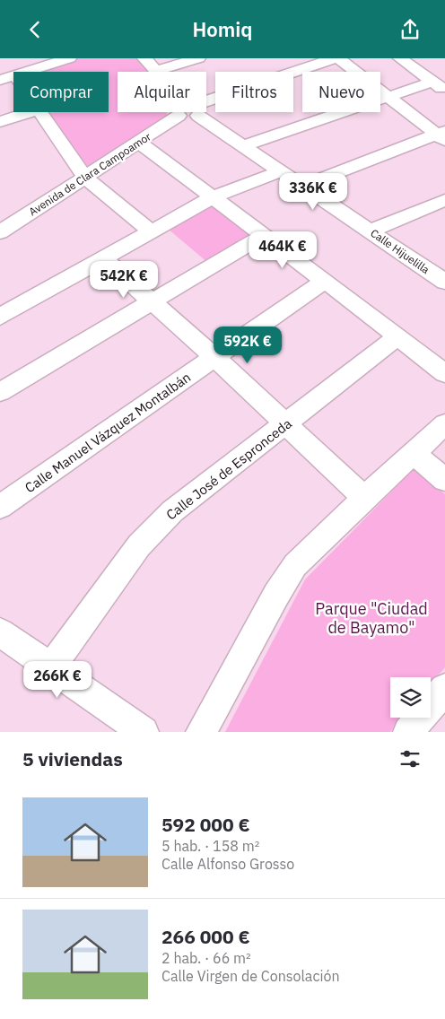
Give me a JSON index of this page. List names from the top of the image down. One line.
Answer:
{"streets":{"street":["Avenida de Clara Campoamor","Calle Hijuelilla","Calle Manuel Vázquez Montalbán","Calle José de Espronceda"]},"parks":["Parque \"Ciudad de Bayamo\""],"page":{"header":"Homiq","chip":["Comprar","Alquilar","Filtros","Nuevo"],"price":["336K €","464K €","542K €","592K €","266K €"],"heading":"5 viviendas","list":[{"name":"592 000 €","note":"5 hab. · 158 m² · Calle Alfonso Grosso"},{"name":"266 000 €","note":"2 hab. · 66 m² · Calle Virgen de Consolación"}]}}
